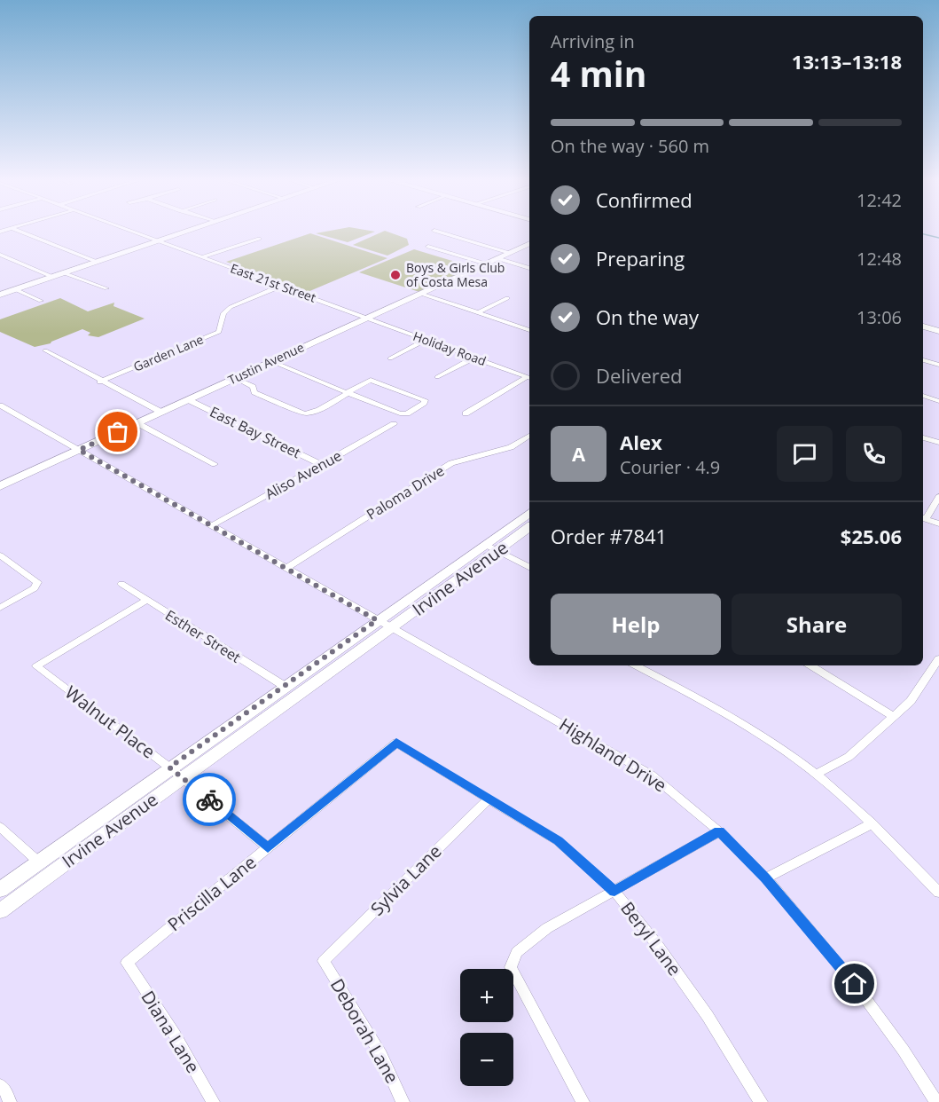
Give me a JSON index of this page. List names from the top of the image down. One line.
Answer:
{"streets":{"street":["East 21st Street","Holiday Road","Garden Lane","Tustin Avenue","East Bay Street","Aliso Avenue","Paloma Drive","Irvine Avenue","Esther Street","Walnut Place","Highland Drive","Sylvia Lane","Priscilla Lane","Beryl Lane","Deborah Lane","Diana Lane"]},"crossings":[["East 21st Street","Holiday Road"],["East 21st Street","Garden Lane"],["East 21st Street","Tustin Avenue"],["Holiday Road","Tustin Avenue"],["Tustin Avenue","East Bay Street"],["Tustin Avenue","Highland Drive"],["East Bay Street","Aliso Avenue"],["Aliso Avenue","Highland Drive"],["Paloma Drive","Highland Drive"],["Irvine Avenue","Esther Street"],["Irvine Avenue","Walnut Place"],["Irvine Avenue","Highland Drive"],["Esther Street","Walnut Place"],["Walnut Place","Priscilla Lane"],["Sylvia Lane","Beryl Lane"],["Sylvia Lane","Deborah Lane"],["Priscilla Lane","Beryl Lane"],["Priscilla Lane","Diana Lane"]],"places":["Boys & Girls Club of Costa Mesa"],"page":{"heading":["4 min","Arriving in","13:13–13:18"],"panel":["Alex","Courier · 4.9","Order #7841","$25.06"],"bar":"On the way · 560 m","list":[["Confirmed","12:42"],["Preparing","12:48"],["On the way","13:06"],"Delivered"],"round":"A","buttons":["Help","Share"],"map_buttons":["+","−"]}}
